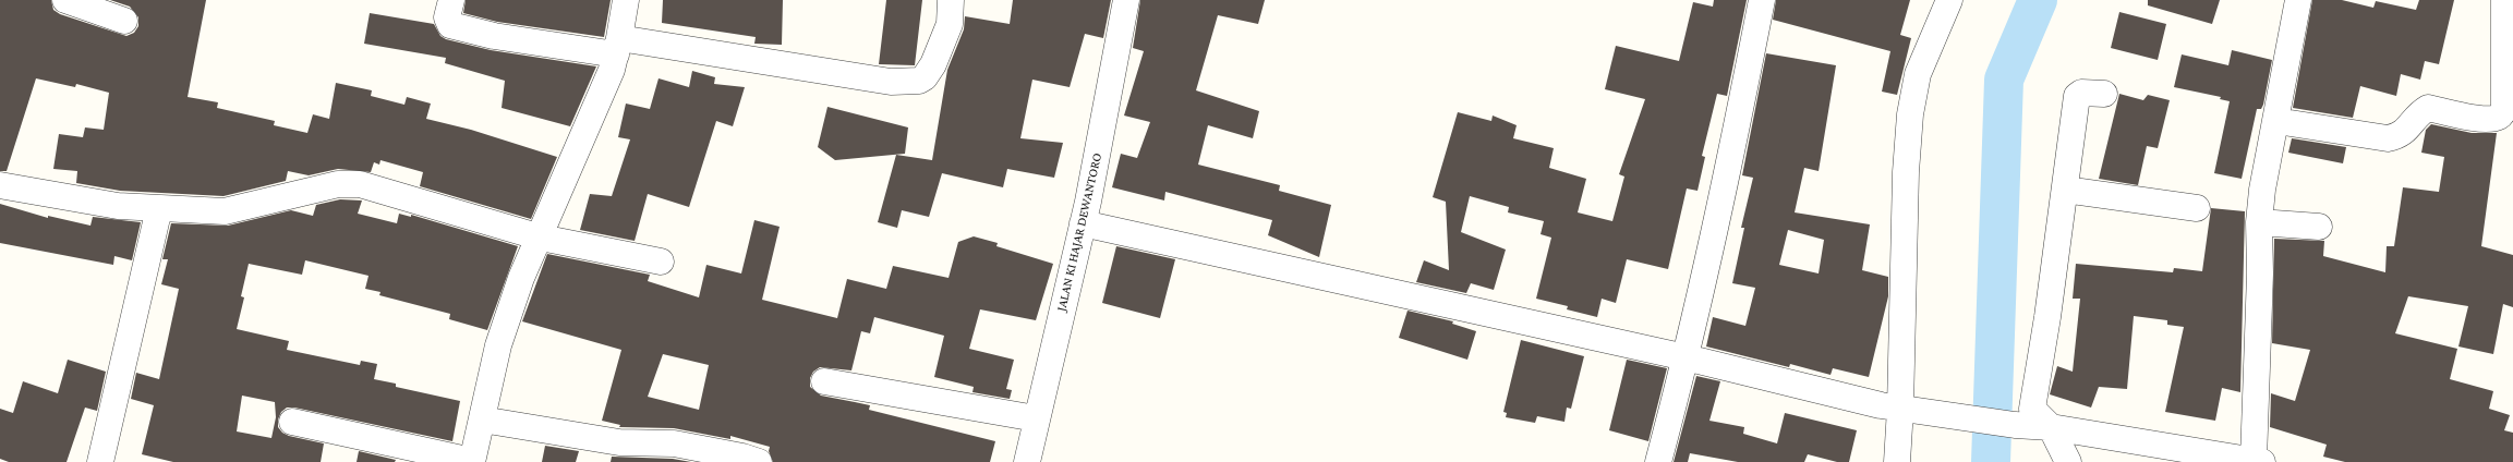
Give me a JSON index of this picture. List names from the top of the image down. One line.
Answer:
{"streets":{"street":["JALAN KI HAJAR DEWANTORO"]}}
